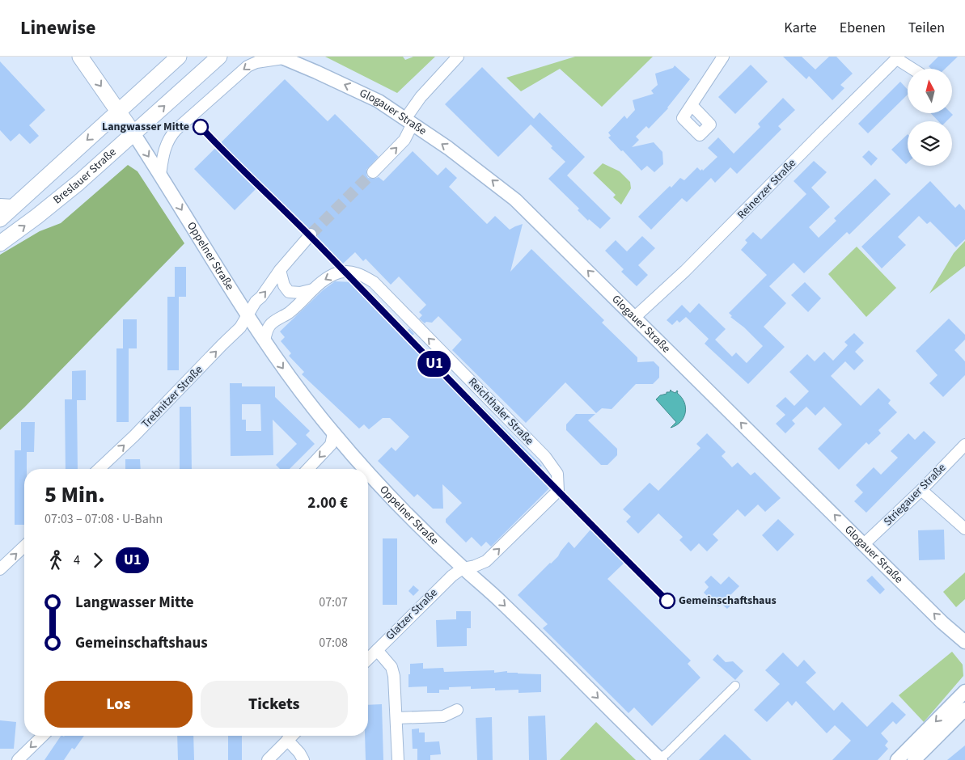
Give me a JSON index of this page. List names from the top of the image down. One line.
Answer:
{"streets":{"main road":["Breslauer Straße"],"street":["Glogauer Straße","Reinerzer Straße","Oppelner Straße","Trebnitzer Straße","Reichthaler Straße","Striegauer Straße","Glatzer Straße"]},"crossings":[["Glogauer Straße","Reinerzer Straße"],["Glogauer Straße","Striegauer Straße"],["Breslauer Straße","Oppelner Straße"],["Oppelner Straße","Trebnitzer Straße"],["Oppelner Straße","Reichthaler Straße"],["Oppelner Straße","Glatzer Straße"],["Reichthaler Straße","Glatzer Straße"]],"one_way":["Glogauer Straße","Oppelner Straße","Trebnitzer Straße"],"places":["Langwasser Mitte","Gemeinschaftshaus"],"lines":["metro line U1"],"north":"top","page":{"header":"Linewise","nav":["Karte","Ebenen","Teilen"],"on_map":"U1","heading":["5 Min.","07:03 – 07:08 · U-Bahn","2.00 €"],"legs":["4","U1"],"list":[{"name":"Langwasser Mitte","value":"07:07"},{"name":"Gemeinschaftshaus","value":"07:08"}],"buttons":["Los","Tickets"]}}
